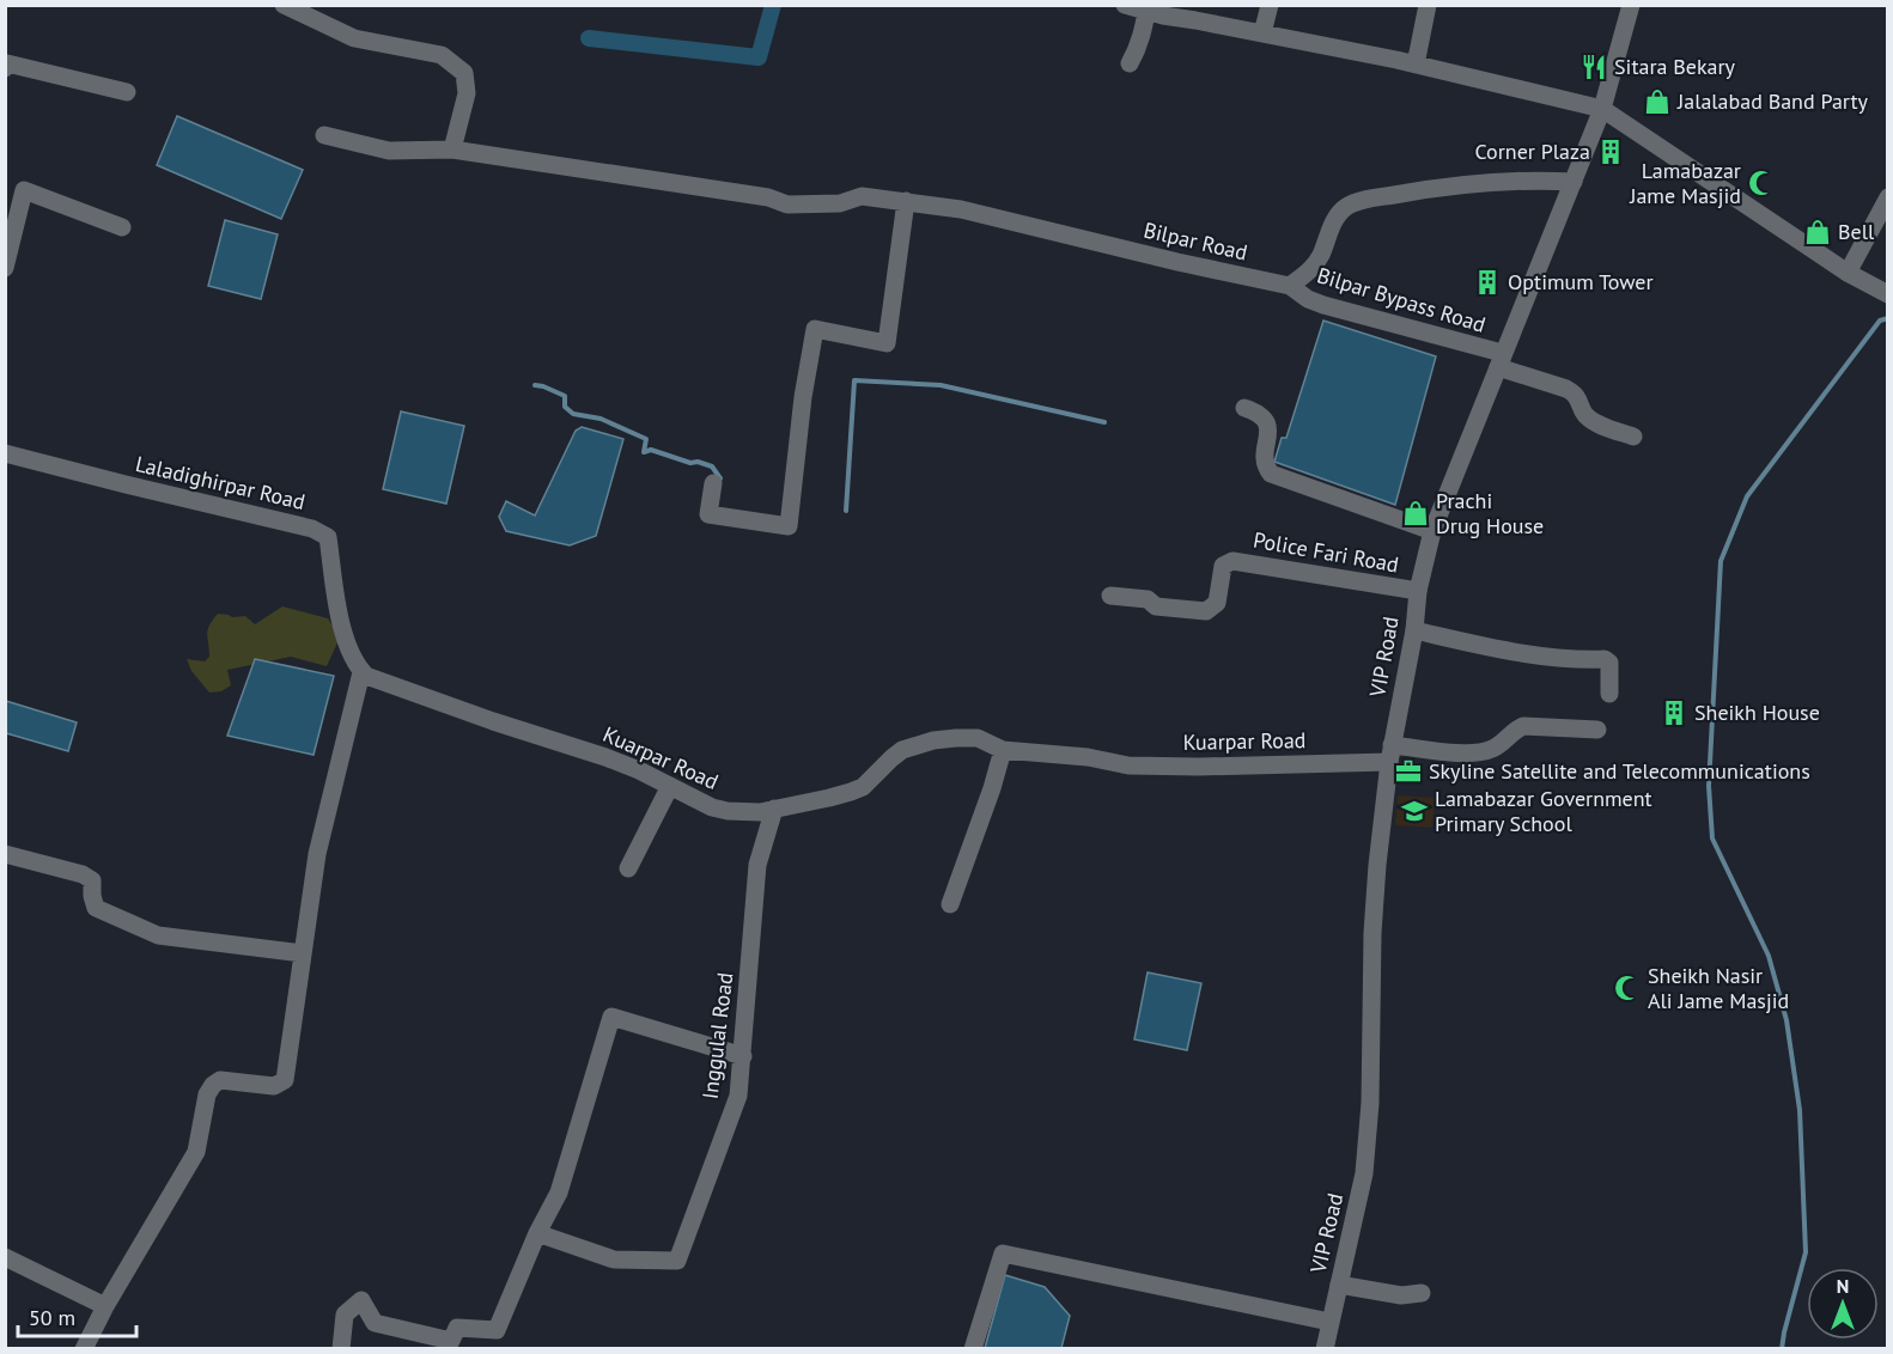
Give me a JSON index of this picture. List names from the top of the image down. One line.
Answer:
{"streets":{"street":["Bilpar Road","Bilpar Bypass Road","Laladighirpar Road","Police Fari Road","VIP Road","Kuarpar Road","Inggulal Road"]},"crossings":[["Bilpar Road","Bilpar Bypass Road"],["Bilpar Bypass Road","VIP Road"],["Laladighirpar Road","Kuarpar Road"],["Police Fari Road","VIP Road"],["VIP Road","Kuarpar Road"],["Kuarpar Road","Inggulal Road"]],"places":{"restaurant":["Sitara Bekary"],"shop":["Jalalabad Band Party","Bell","Prachi Drug House"],"building":["Corner Plaza","Optimum Tower","Sheikh House"],"mosque":["Lamabazar Jame Masjid","Sheikh Nasir Ali Jame Masjid"],"office":["Skyline Satellite and Telecommunications"],"school or university":["Lamabazar Government Primary School"]},"scale_bar":"50 m","north":"top"}
